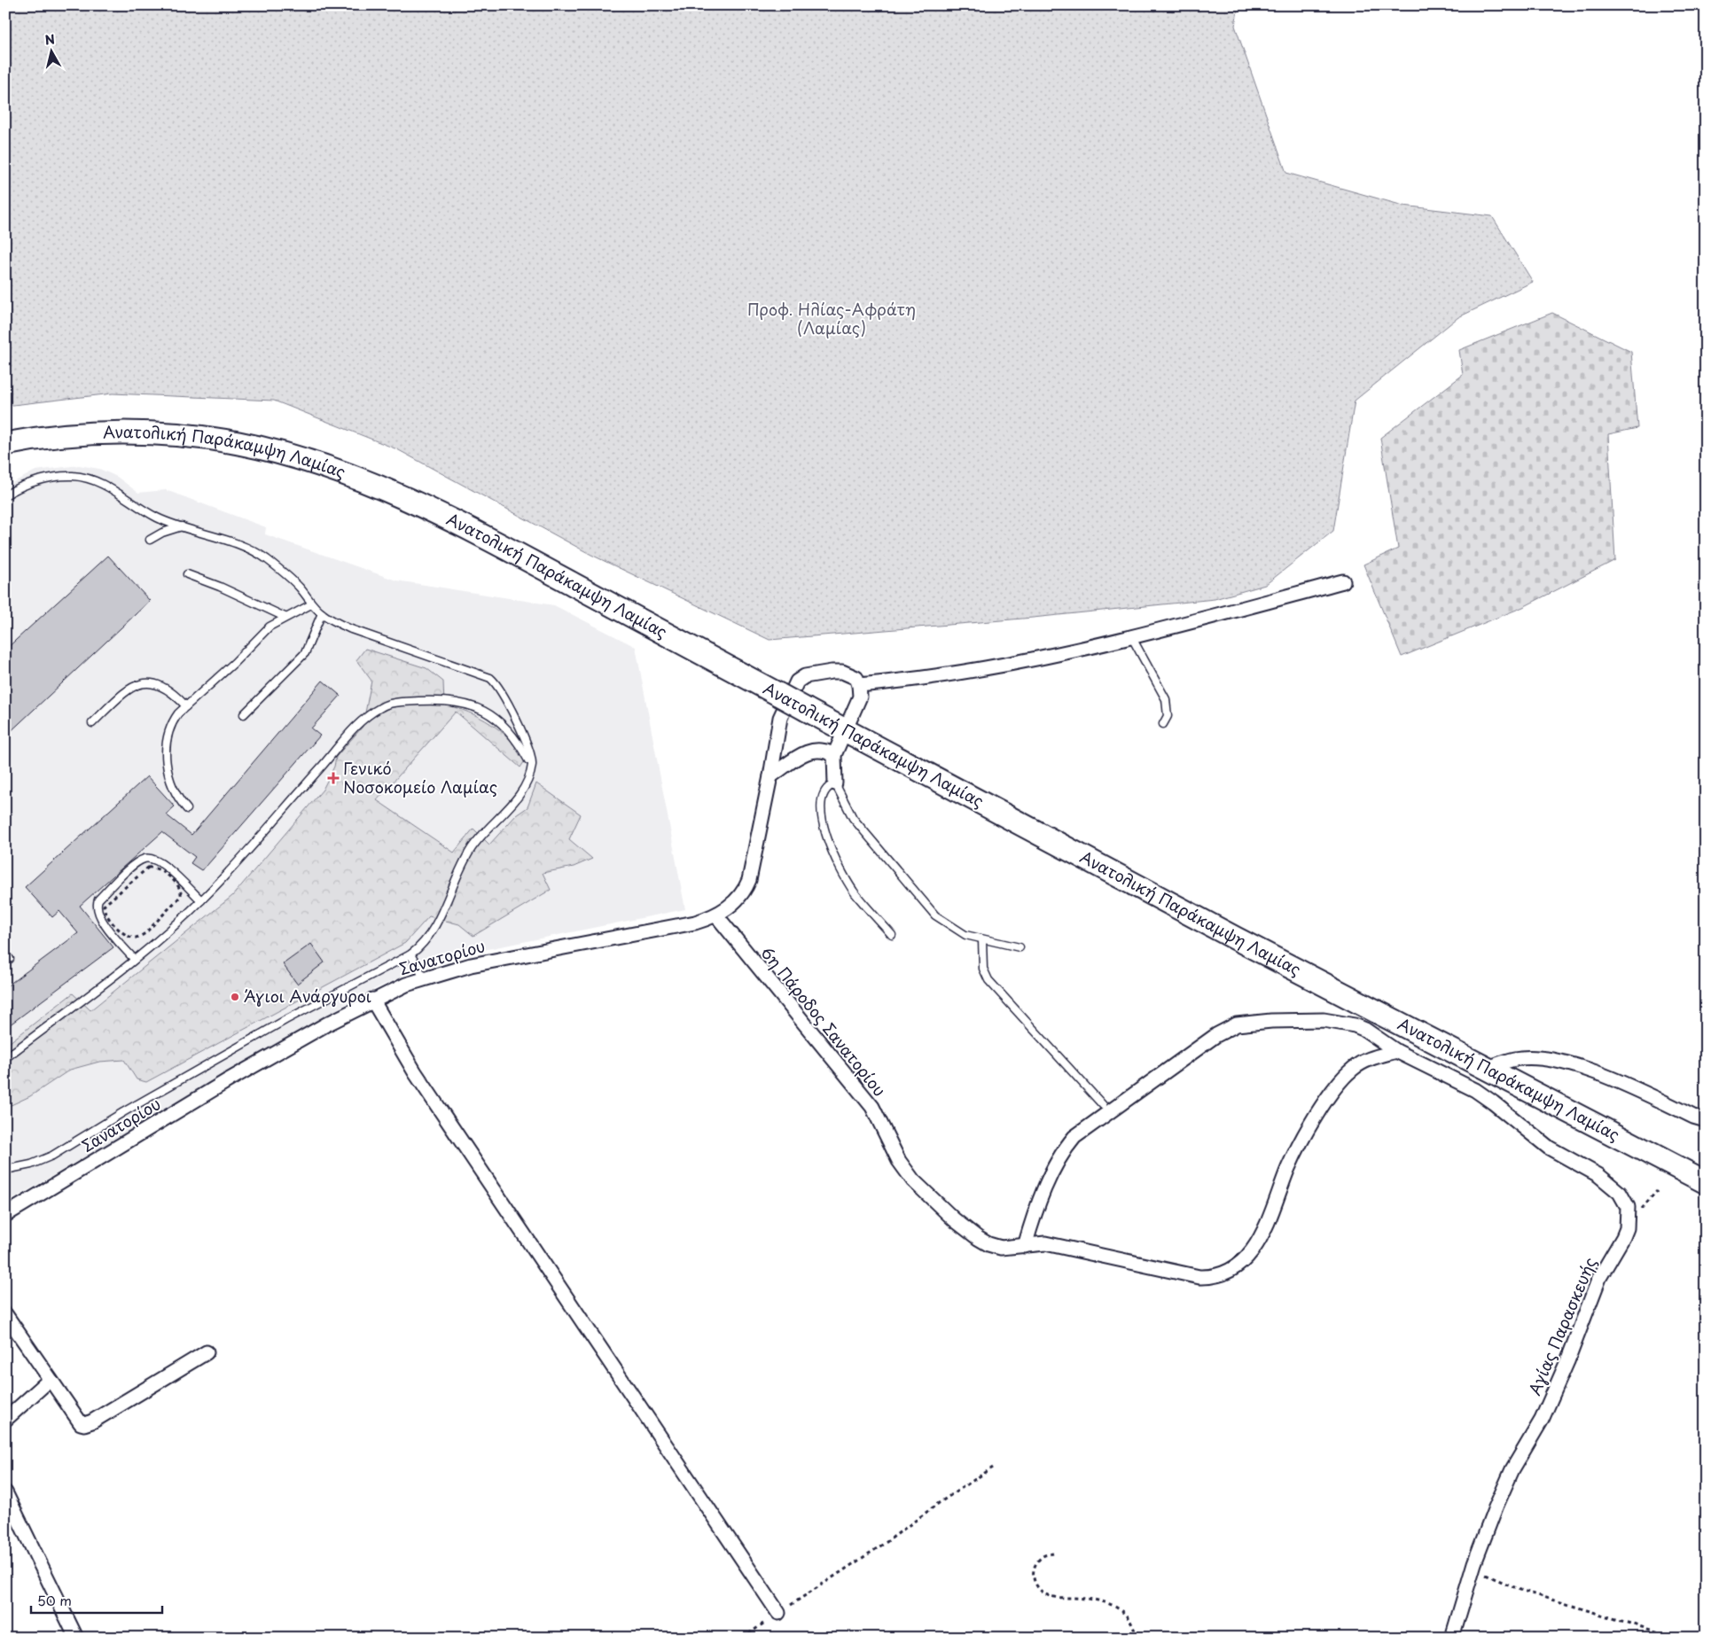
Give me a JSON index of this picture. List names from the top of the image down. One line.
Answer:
{"streets":{"main road":["Ανατολική Παράκαμψη Λαμίας"],"street":["Σανατορίου","6η Πάροδος Σανατορίου","Αγίας Παρασκευής"]},"crossings":[["Σανατορίου","6η Πάροδος Σανατορίου"],["6η Πάροδος Σανατορίου","Αγίας Παρασκευής"]],"parks":["Προφ. Ηλίας-Αφράτη (Λαμίας)"],"places":{"health":["Γενικό Νοσοκομείο Λαμίας"],"other":["Άγιοι Ανάργυροι"]},"scale_bar":"50 m","north":"top"}
